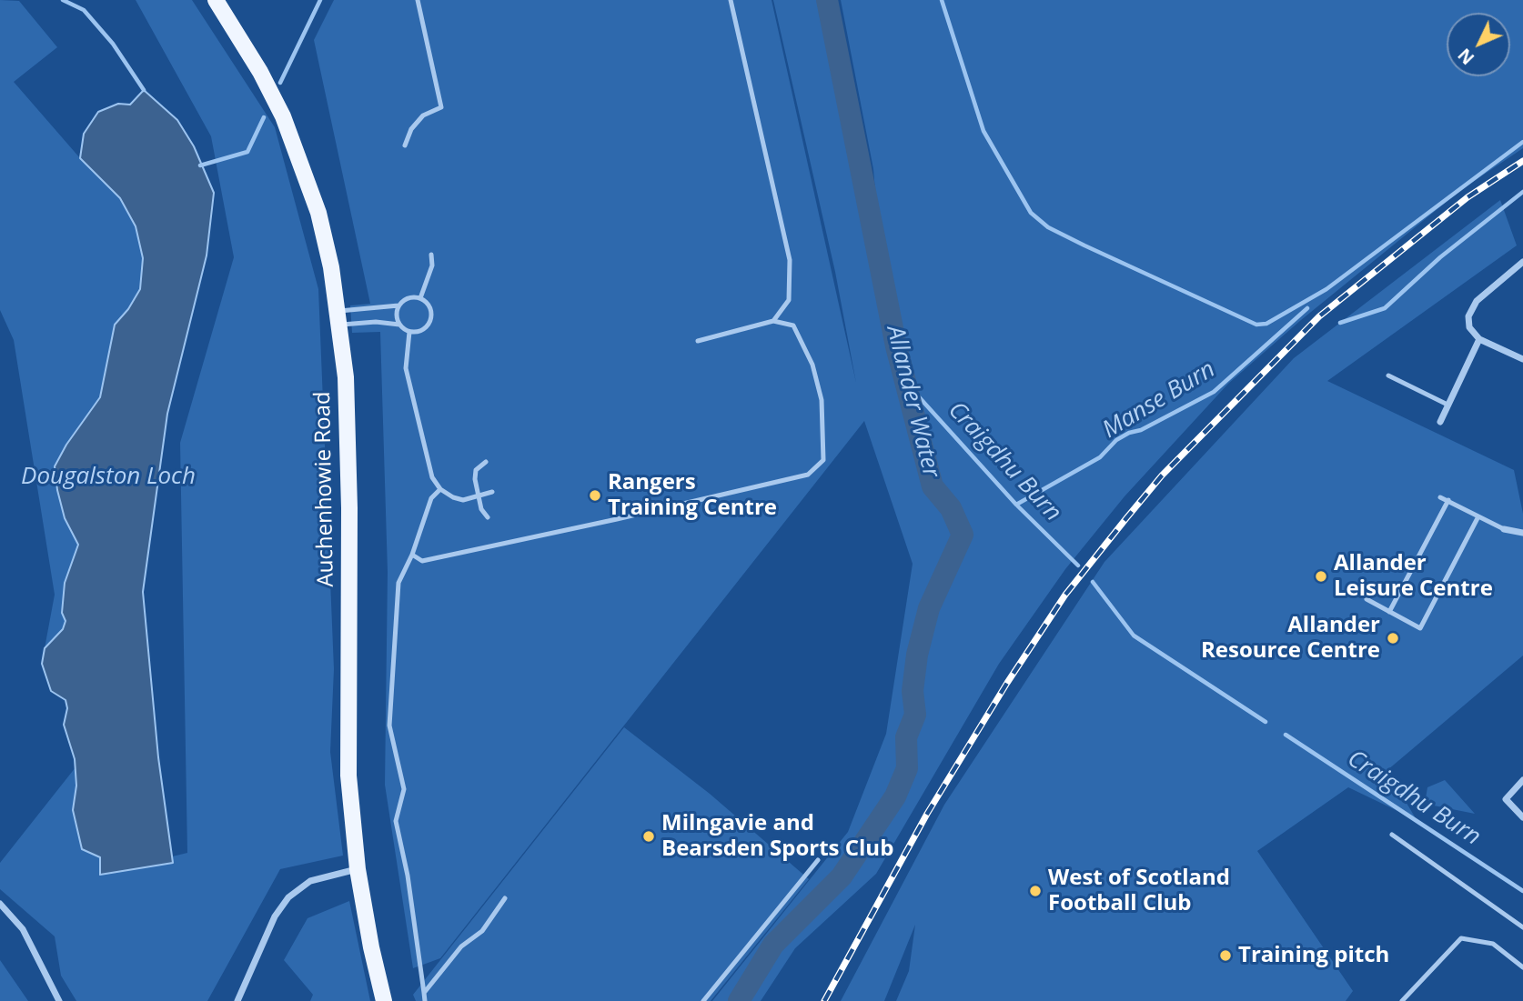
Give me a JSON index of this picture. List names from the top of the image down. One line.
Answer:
{"streets":{"main road":["Auchenhowie Road"]},"water":["Manse Burn","Allander Water","Craigdhu Burn","Dougalston Loch"],"places":["Rangers Training Centre","Allander Leisure Centre","Allander Resource Centre","Milngavie and Bearsden Sports Club","West of Scotland Football Club","Training pitch"],"north":"bottom left"}
